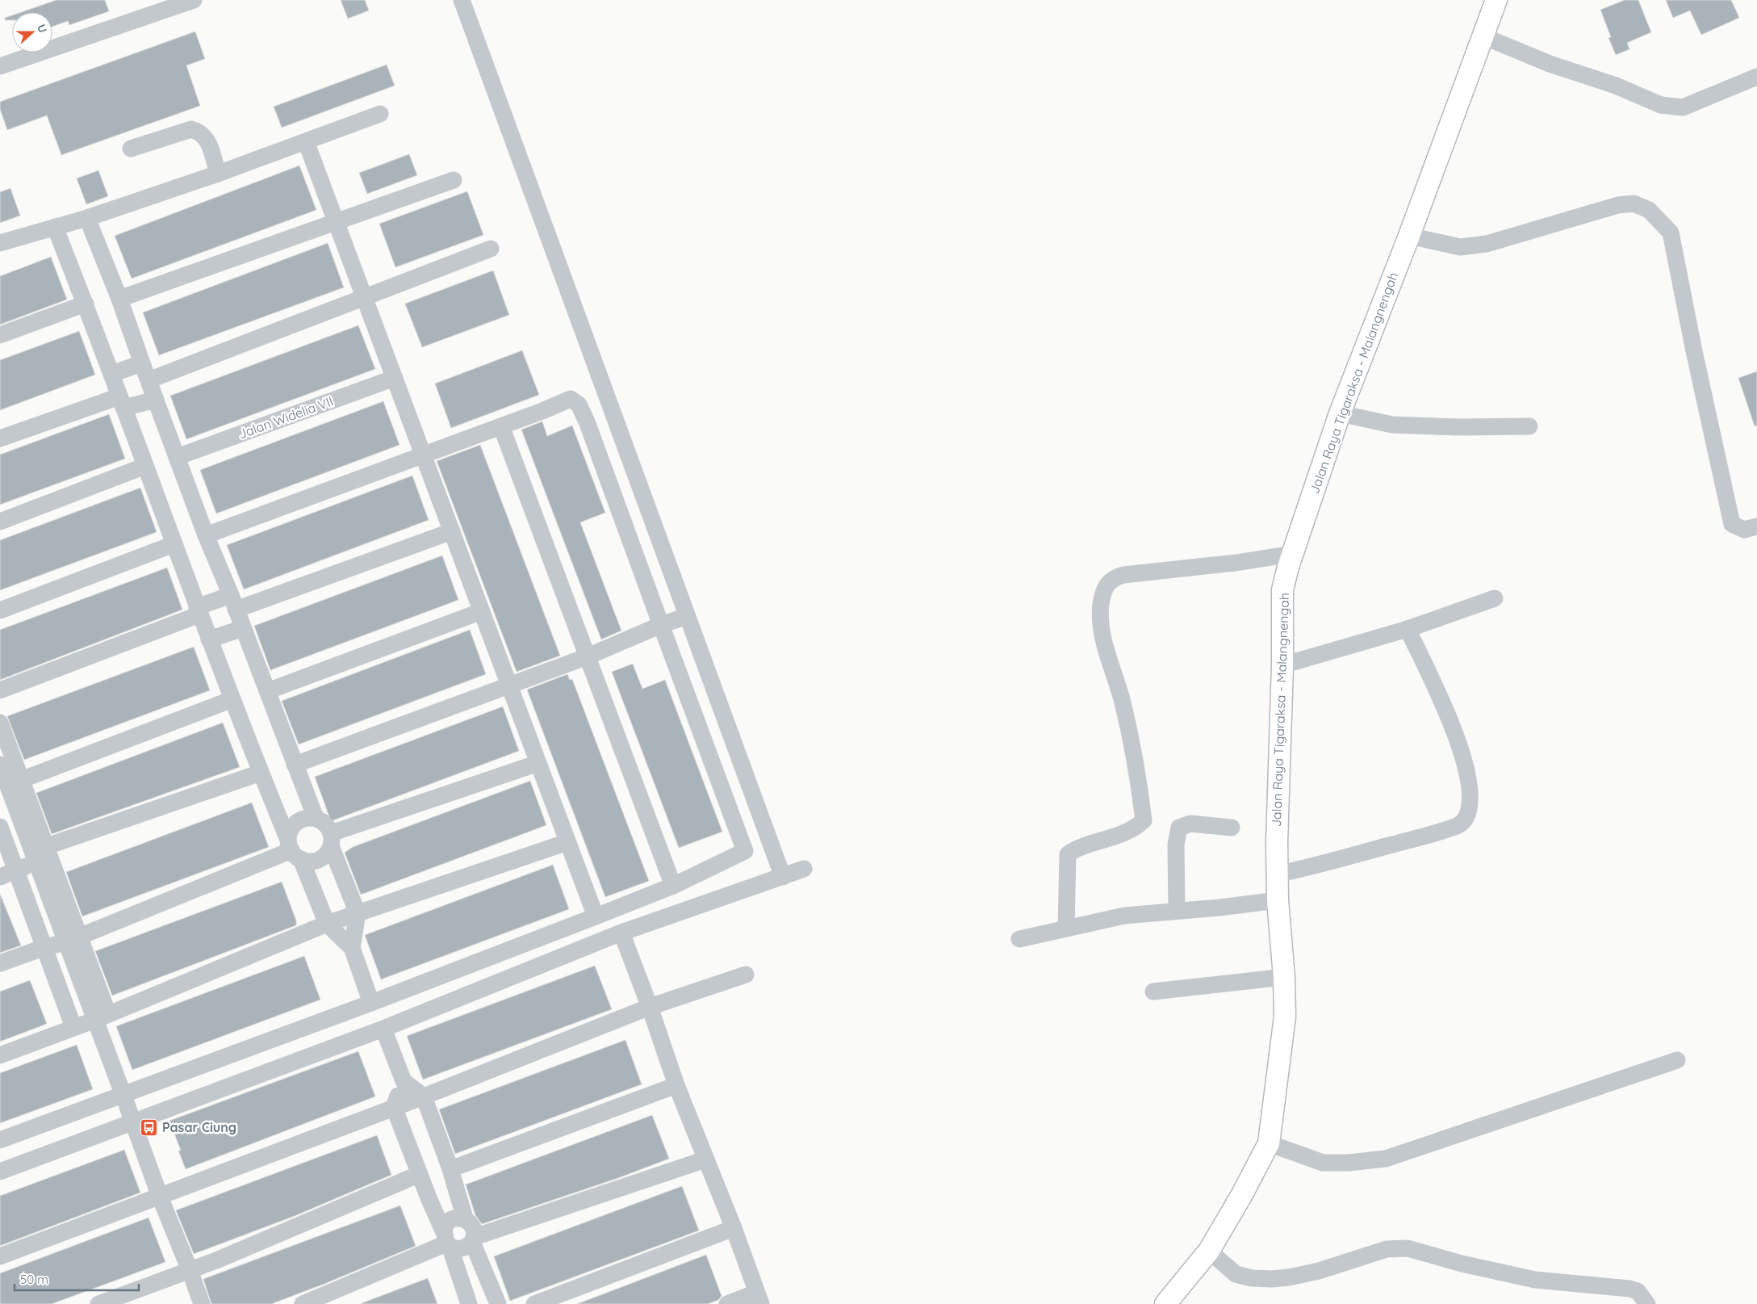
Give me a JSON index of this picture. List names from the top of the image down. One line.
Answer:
{"streets":{"main road":["Jalan Raya Tigaraksa - Malangnengah"],"street":["Jalan Widelia VII"]},"places":{"bus stop":["Pasar Ciung"]},"scale_bar":"50 m","north":"right"}
